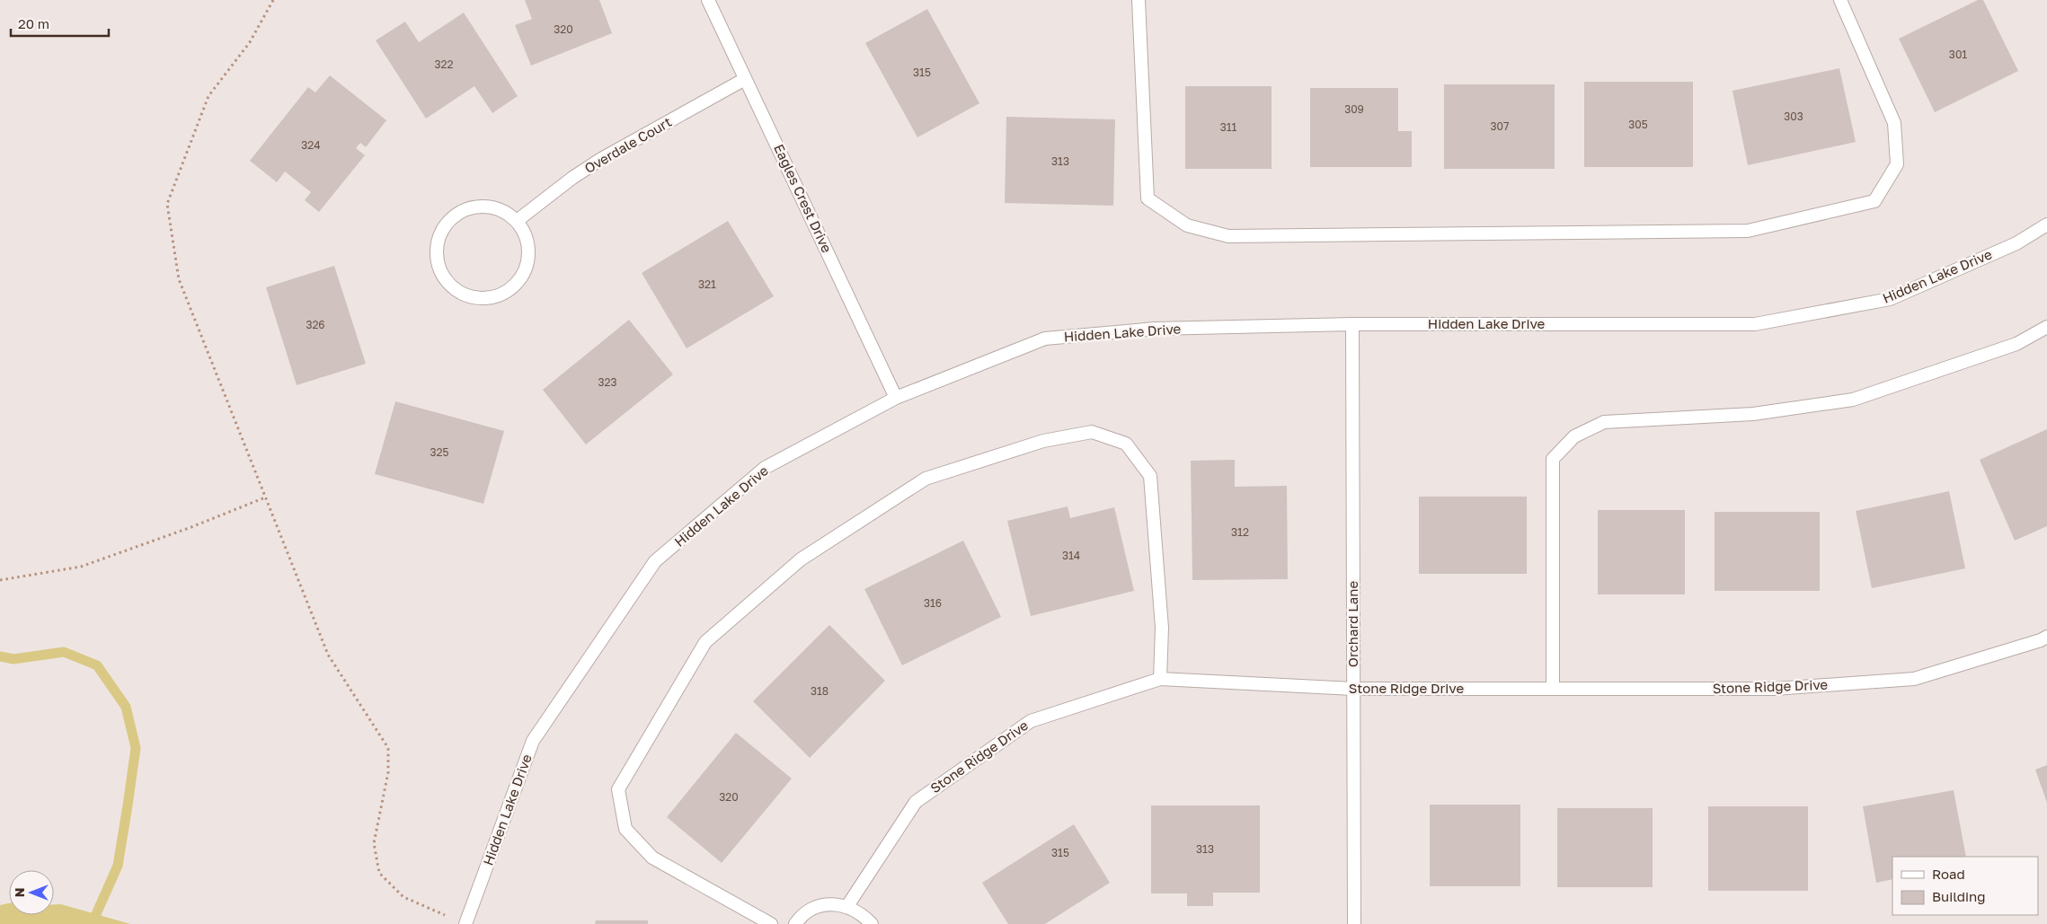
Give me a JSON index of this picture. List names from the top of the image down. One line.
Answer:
{"streets":{"street":["Overdale Court","Eagles Crest Drive","Hidden Lake Drive","Orchard Lane","Stone Ridge Drive"]},"crossings":[["Overdale Court","Eagles Crest Drive"],["Eagles Crest Drive","Hidden Lake Drive"],["Hidden Lake Drive","Orchard Lane"],["Orchard Lane","Stone Ridge Drive"]],"house_numbers":["320","301","322","315","309","303","305","307","311","324","313","321","326","323","325","312","314","316","318","320","313","315"],"legend":["Road","Building"],"scale_bar":"20 m","north":"left"}
